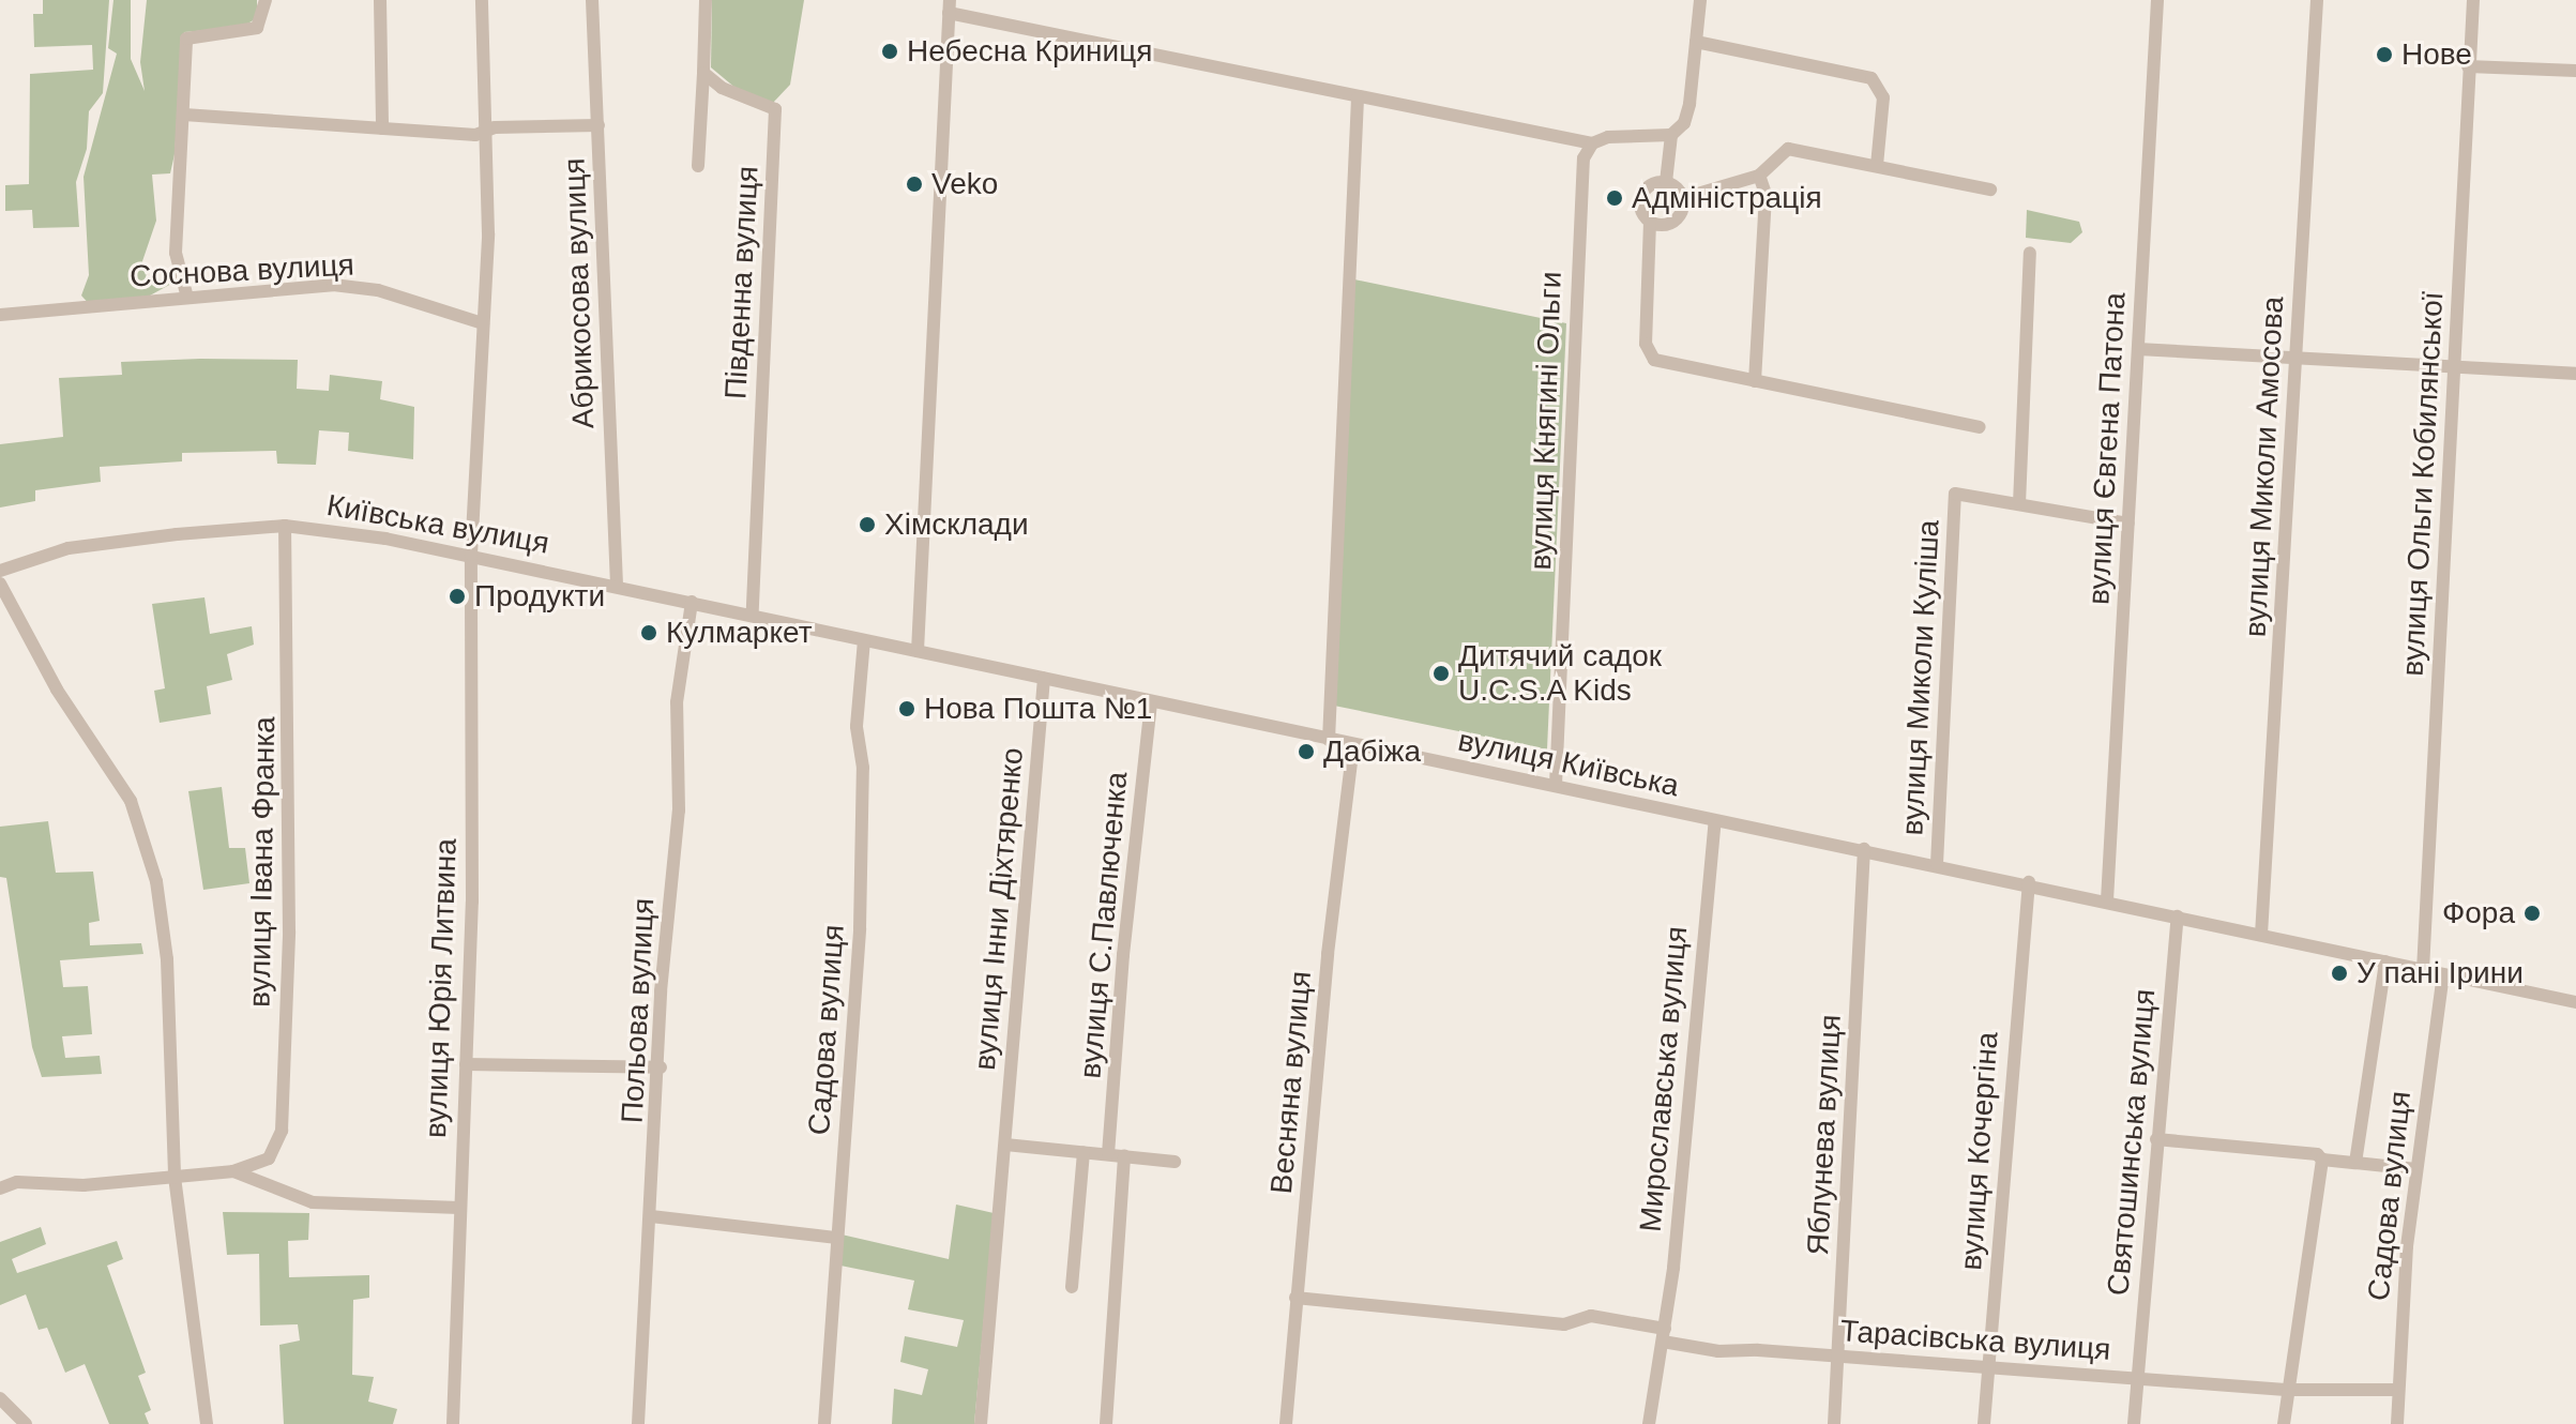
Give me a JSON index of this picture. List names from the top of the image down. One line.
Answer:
{"streets":{"street":["Соснова вулиця","Південна вулиця","Абрикосова вулиця","вулиця Княгині Ольги","вулиця Євгена Патона","вулиця Миколи Амосова","вулиця Ольги Кобилянської","Київська вулиця","вулиця Миколи Куліша","вулиця Київська","вулиця Івана Франка","вулиця Інни Діхтяренко","вулиця С.Павлюченка","вулиця Юрія Литвина","Польова вулиця","Садова вулиця","Мирославська вулиця","Весняна вулиця","Яблунева вулиця","Святошинська вулиця","вулиця Кочергіна","Тарасівська вулиця"]},"crossings":[["Південна вулиця","Київська вулиця"],["Абрикосова вулиця","Київська вулиця"],["вулиця Княгині Ольги","вулиця Київська"],["вулиця Євгена Патона","вулиця Київська"],["вулиця Миколи Амосова","вулиця Київська"],["вулиця Ольги Кобилянської","вулиця Київська"],["Київська вулиця","вулиця Київська"],["Київська вулиця","вулиця Івана Франка"],["Київська вулиця","вулиця Юрія Литвина"],["Київська вулиця","Польова вулиця"],["Київська вулиця","Садова вулиця"],["вулиця Миколи Куліша","вулиця Київська"],["вулиця Київська","вулиця Інни Діхтяренко"],["вулиця Київська","вулиця С.Павлюченка"],["вулиця Київська","Садова вулиця"],["вулиця Київська","Мирославська вулиця"],["вулиця Київська","Весняна вулиця"],["вулиця Київська","Яблунева вулиця"],["вулиця Київська","Святошинська вулиця"],["вулиця Київська","вулиця Кочергіна"],["Садова вулиця","Тарасівська вулиця"],["Мирославська вулиця","Тарасівська вулиця"],["Весняна вулиця","Тарасівська вулиця"],["Яблунева вулиця","Тарасівська вулиця"],["Святошинська вулиця","Тарасівська вулиця"],["вулиця Кочергіна","Тарасівська вулиця"]],"places":["Небесна Криниця","Нове","Veko","Адміністрація","Хімсклади","Продукти","Кулмаркет","Дитячий садок U.C.S.A Kids","Нова Пошта №1","Дабіжа","Фора","У пані Ірини"]}
